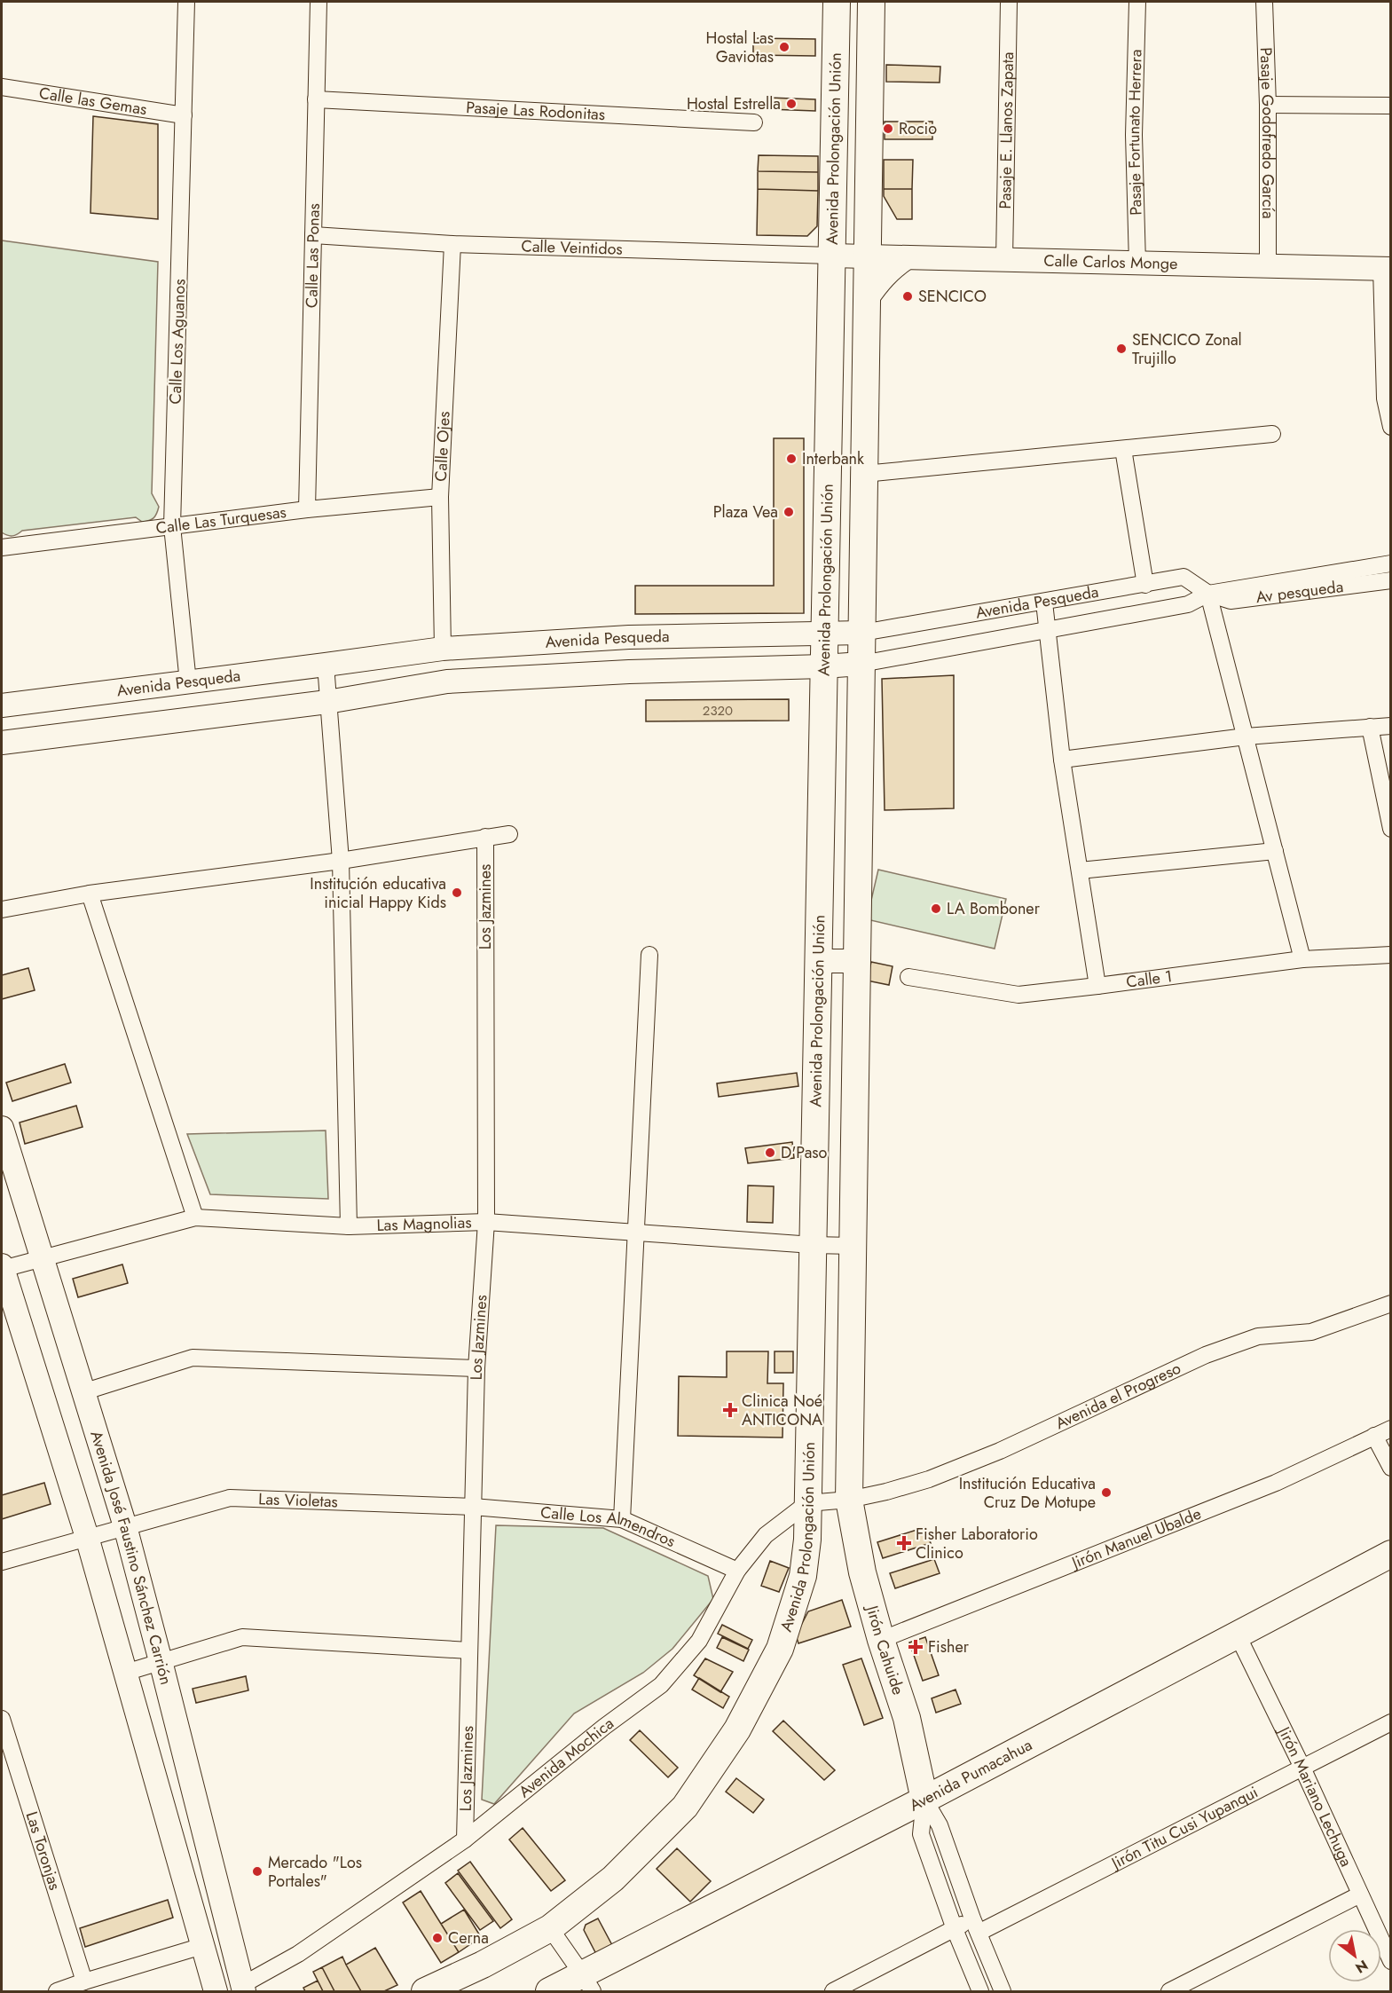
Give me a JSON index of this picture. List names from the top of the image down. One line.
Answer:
{"streets":{"main road":["Avenida Prolongación Unión","Calle Carlos Monge","Avenida Pesqueda","Avenida José Faustino Sánchez Carrión","Jirón Cahuide","Avenida Pumacahua"],"street":["Calle las Gemas","Pasaje Las Rodonitas","Pasaje E. Llanos Zapata","Pasaje Fortunato Herrera","Pasaje Godofredo García","Calle Veintidos","Calle Las Ponas","Calle Los Aguanos","Calle Ojes","Calle Las Turquesas","Av pesqueda","Los Jazmines","Calle 1","Las Magnolias","Avenida el Progreso","Las Violetas","Calle Los Almendros","Jirón Manuel Ubalde","Avenida Mochica","Jirón Mariano Lechuga","Jirón Titu Cusi Yupanqui","Las Toronjas"]},"crossings":[["Calle las Gemas","Calle Los Aguanos"],["Pasaje Las Rodonitas","Calle Las Ponas"],["Pasaje E. Llanos Zapata","Calle Carlos Monge"],["Pasaje Fortunato Herrera","Calle Carlos Monge"],["Pasaje Godofredo García","Calle Carlos Monge"],["Avenida Prolongación Unión","Calle Veintidos"],["Avenida Prolongación Unión","Calle Carlos Monge"],["Avenida Prolongación Unión","Avenida Pesqueda"],["Avenida Prolongación Unión","Las Magnolias"],["Avenida Prolongación Unión","Avenida Mochica"],["Calle Veintidos","Calle Las Ponas"],["Calle Veintidos","Calle Carlos Monge"],["Calle Veintidos","Calle Ojes"],["Calle Las Ponas","Calle Las Turquesas"],["Calle Los Aguanos","Calle Las Turquesas"],["Calle Los Aguanos","Avenida Pesqueda"],["Calle Ojes","Calle Las Turquesas"],["Calle Ojes","Avenida Pesqueda"],["Av pesqueda","Avenida Pesqueda"],["Los Jazmines","Las Magnolias"],["Los Jazmines","Las Violetas"],["Los Jazmines","Calle Los Almendros"],["Los Jazmines","Avenida Mochica"],["Las Magnolias","Avenida José Faustino Sánchez Carrión"],["Avenida el Progreso","Jirón Cahuide"],["Las Violetas","Calle Los Almendros"],["Las Violetas","Avenida José Faustino Sánchez Carrión"],["Calle Los Almendros","Avenida Mochica"],["Jirón Manuel Ubalde","Jirón Cahuide"],["Avenida José Faustino Sánchez Carrión","Avenida Mochica"],["Jirón Cahuide","Avenida Pumacahua"],["Jirón Cahuide","Jirón Titu Cusi Yupanqui"],["Avenida Pumacahua","Jirón Mariano Lechuga"],["Jirón Mariano Lechuga","Jirón Titu Cusi Yupanqui"]],"places":{"other":["Hostal Las Gaviotas","Hostal Estrella","Rocio","SENCICO","SENCICO Zonal Trujillo","Interbank","Plaza Vea","Institución educativa inicial Happy Kids","LA Bomboner","D'Paso","Institución Educativa Cruz De Motupe","Mercado \"Los Portales\"","Cerna"],"health":["Clinica Noé ANTICONA","Fisher Laboratorio Clinico","Fisher"]},"house_numbers":["2320"],"north":"bottom right"}
